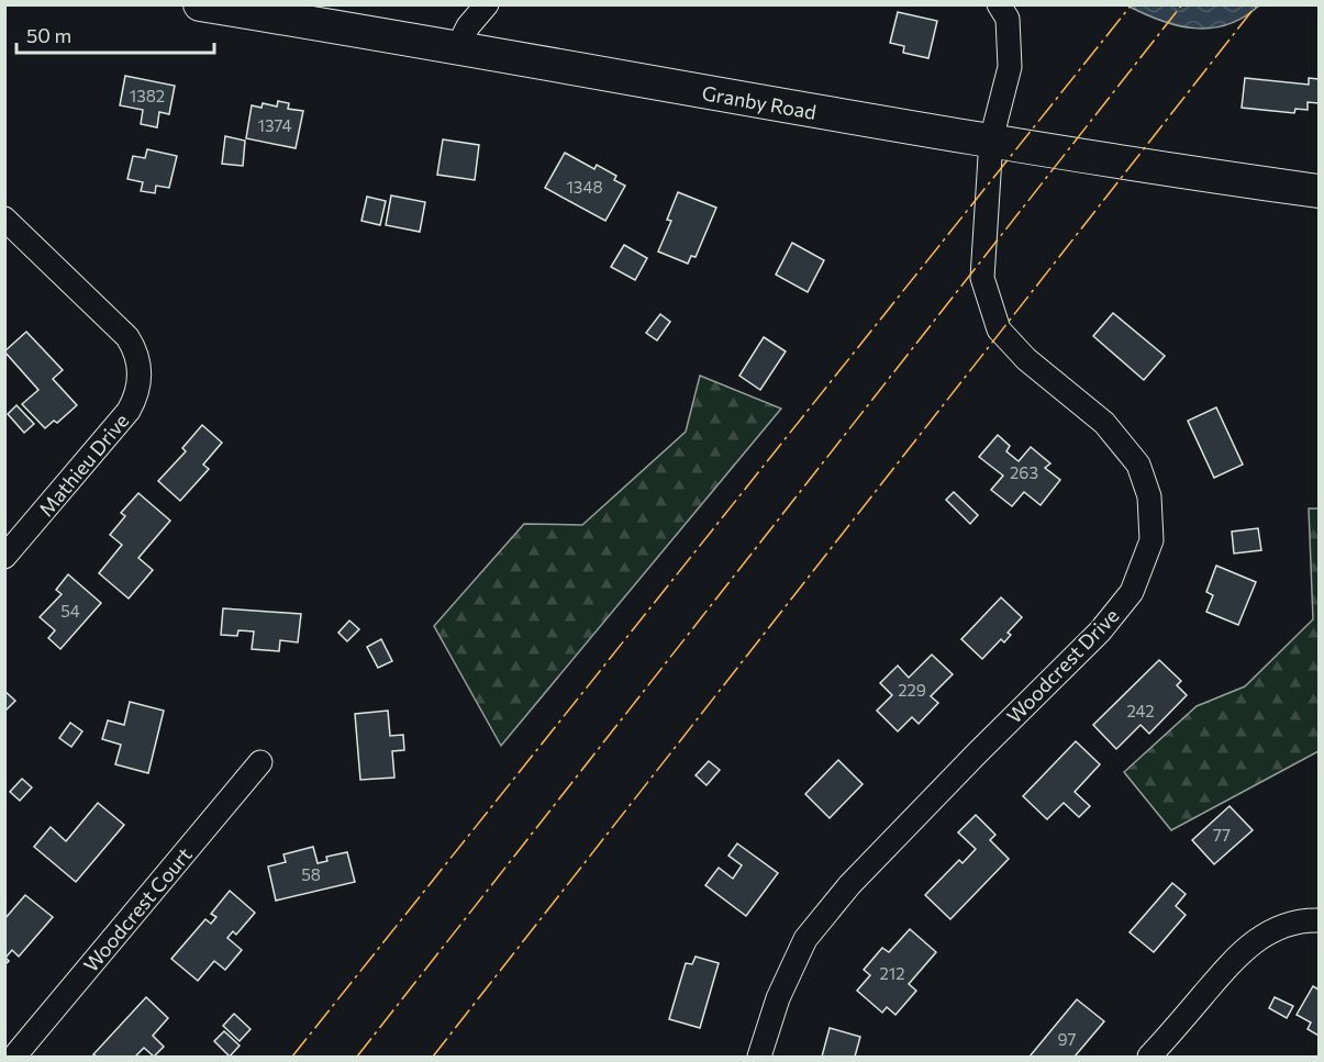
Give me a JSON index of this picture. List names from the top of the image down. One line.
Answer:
{"streets":{"main road":["Granby Road"],"street":["Mathieu Drive","Woodcrest Drive","Woodcrest Court"]},"crossings":[["Granby Road","Woodcrest Drive"]],"house_numbers":["1382","1374","1348","263","54","229","242","77","58","212","97"],"scale_bar":"50 m"}
